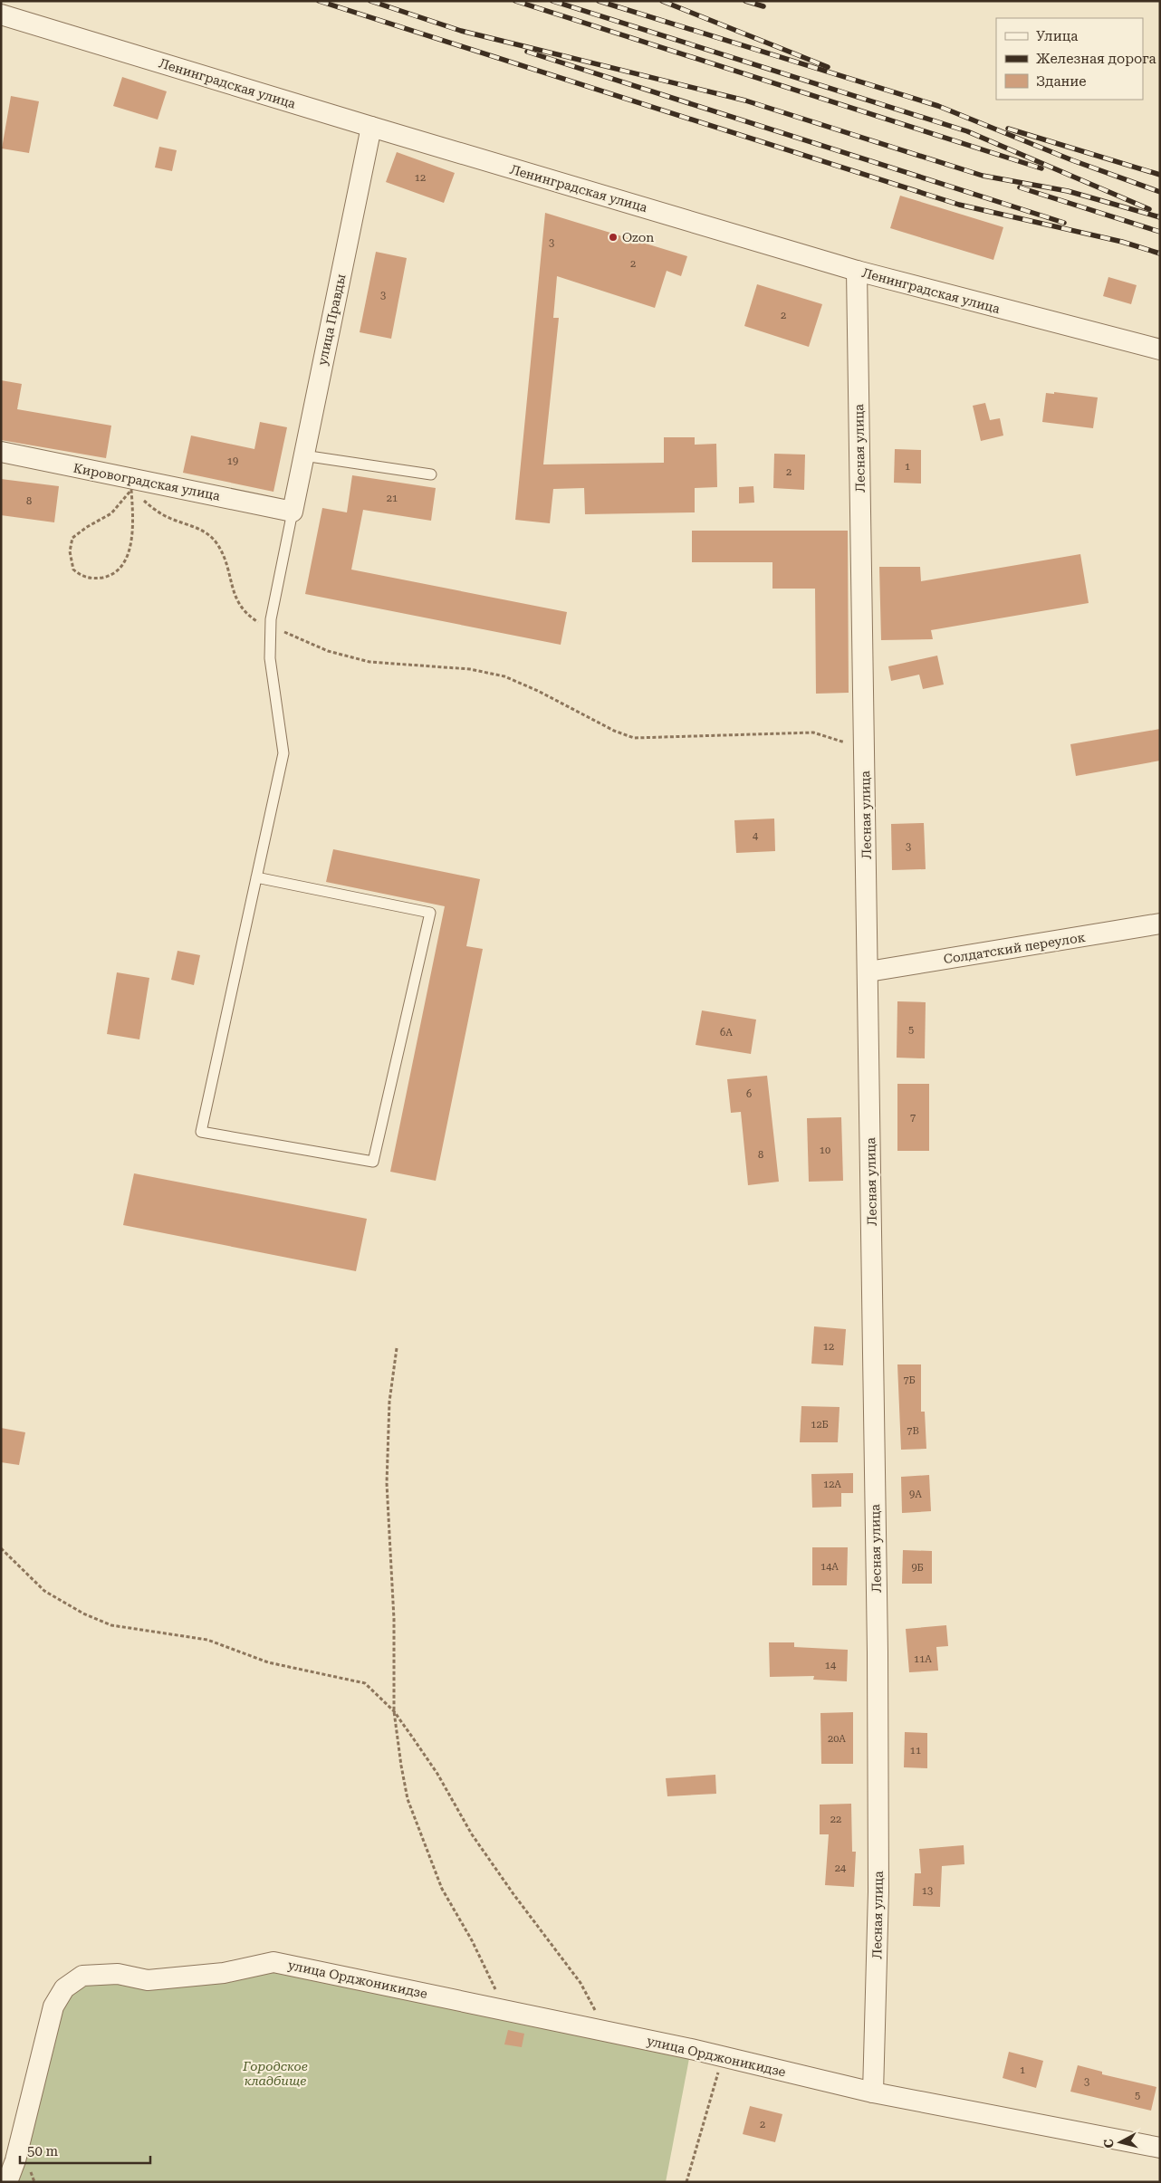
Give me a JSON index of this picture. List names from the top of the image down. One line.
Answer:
{"streets":{"street":["Ленинградская улица","улица Правды","Лесная улица","Кировоградская улица","Солдатский переулок","улица Орджоникидзе"]},"crossings":[["Ленинградская улица","улица Правды"],["Ленинградская улица","Лесная улица"],["улица Правды","Кировоградская улица"],["Лесная улица","Солдатский переулок"],["Лесная улица","улица Орджоникидзе"]],"parks":["Городское кладбище"],"places":["Ozon"],"house_numbers":["12","3","2","3","2","19","1","2","21","8","4","3","5","6А","6","7","10","8","12","7Б","12Б","7В","12А","9А","14А","9Б","11А","14","20А","11","22","24","13","1","3","5","2"],"legend":["Улица","Железная дорога","Здание"],"scale_bar":"50 m","north":"left"}
